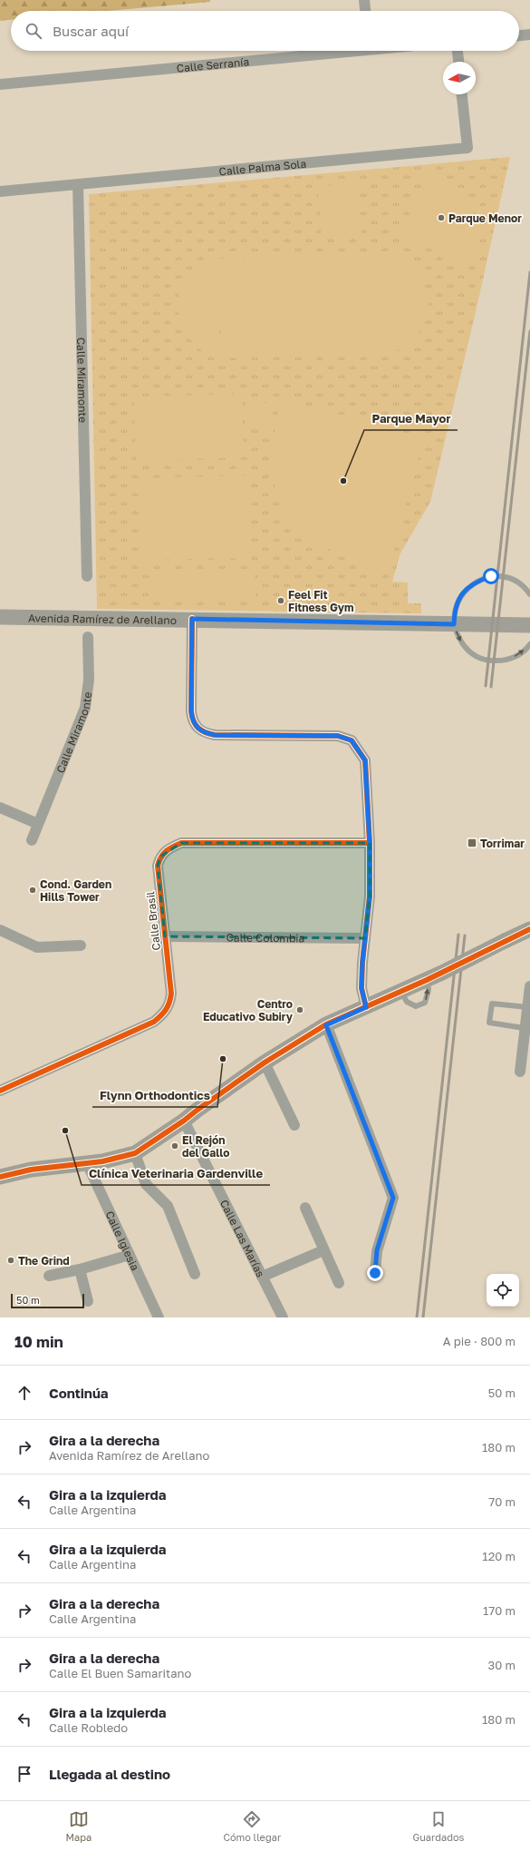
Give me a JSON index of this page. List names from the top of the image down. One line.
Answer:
{"streets":{"street":["Calle Serranía","Calle Palma Sola","Calle Miramonte","Avenida Ramírez de Arellano","Calle Brasil","Calle Colombia","Calle Las Marías","Calle Iglesia"]},"crossings":[["Calle Palma Sola","Calle Miramonte"],["Calle Brasil","Calle Colombia"]],"places":{"other":["Parque Menor","Parque Mayor","Feel Fit Fitness Gym","Cond. Garden Hills Tower","Centro Educativo Subiry","Flynn Orthodontics","Clínica Veterinaria Gardenville","El Rejón del Gallo","The Grind"],"transit":["Torrimar"]},"scale_bar":"50 m","north":"left","page":{"search":"Buscar aquí","scale":"50 m","heading":["10 min","A pie · 800 m"],"list":[["Continúa","50 m"],["Gira a la derecha","Avenida Ramírez de Arellano","180 m"],["Gira a la izquierda","Calle Argentina","70 m"],["Gira a la izquierda","Calle Argentina","120 m"],["Gira a la derecha","Calle Argentina","170 m"],["Gira a la derecha","Calle El Buen Samaritano","30 m"],["Gira a la izquierda","Calle Robledo","180 m"],"Llegada al destino"],"nav":["Mapa","Cómo llegar","Guardados"]}}
